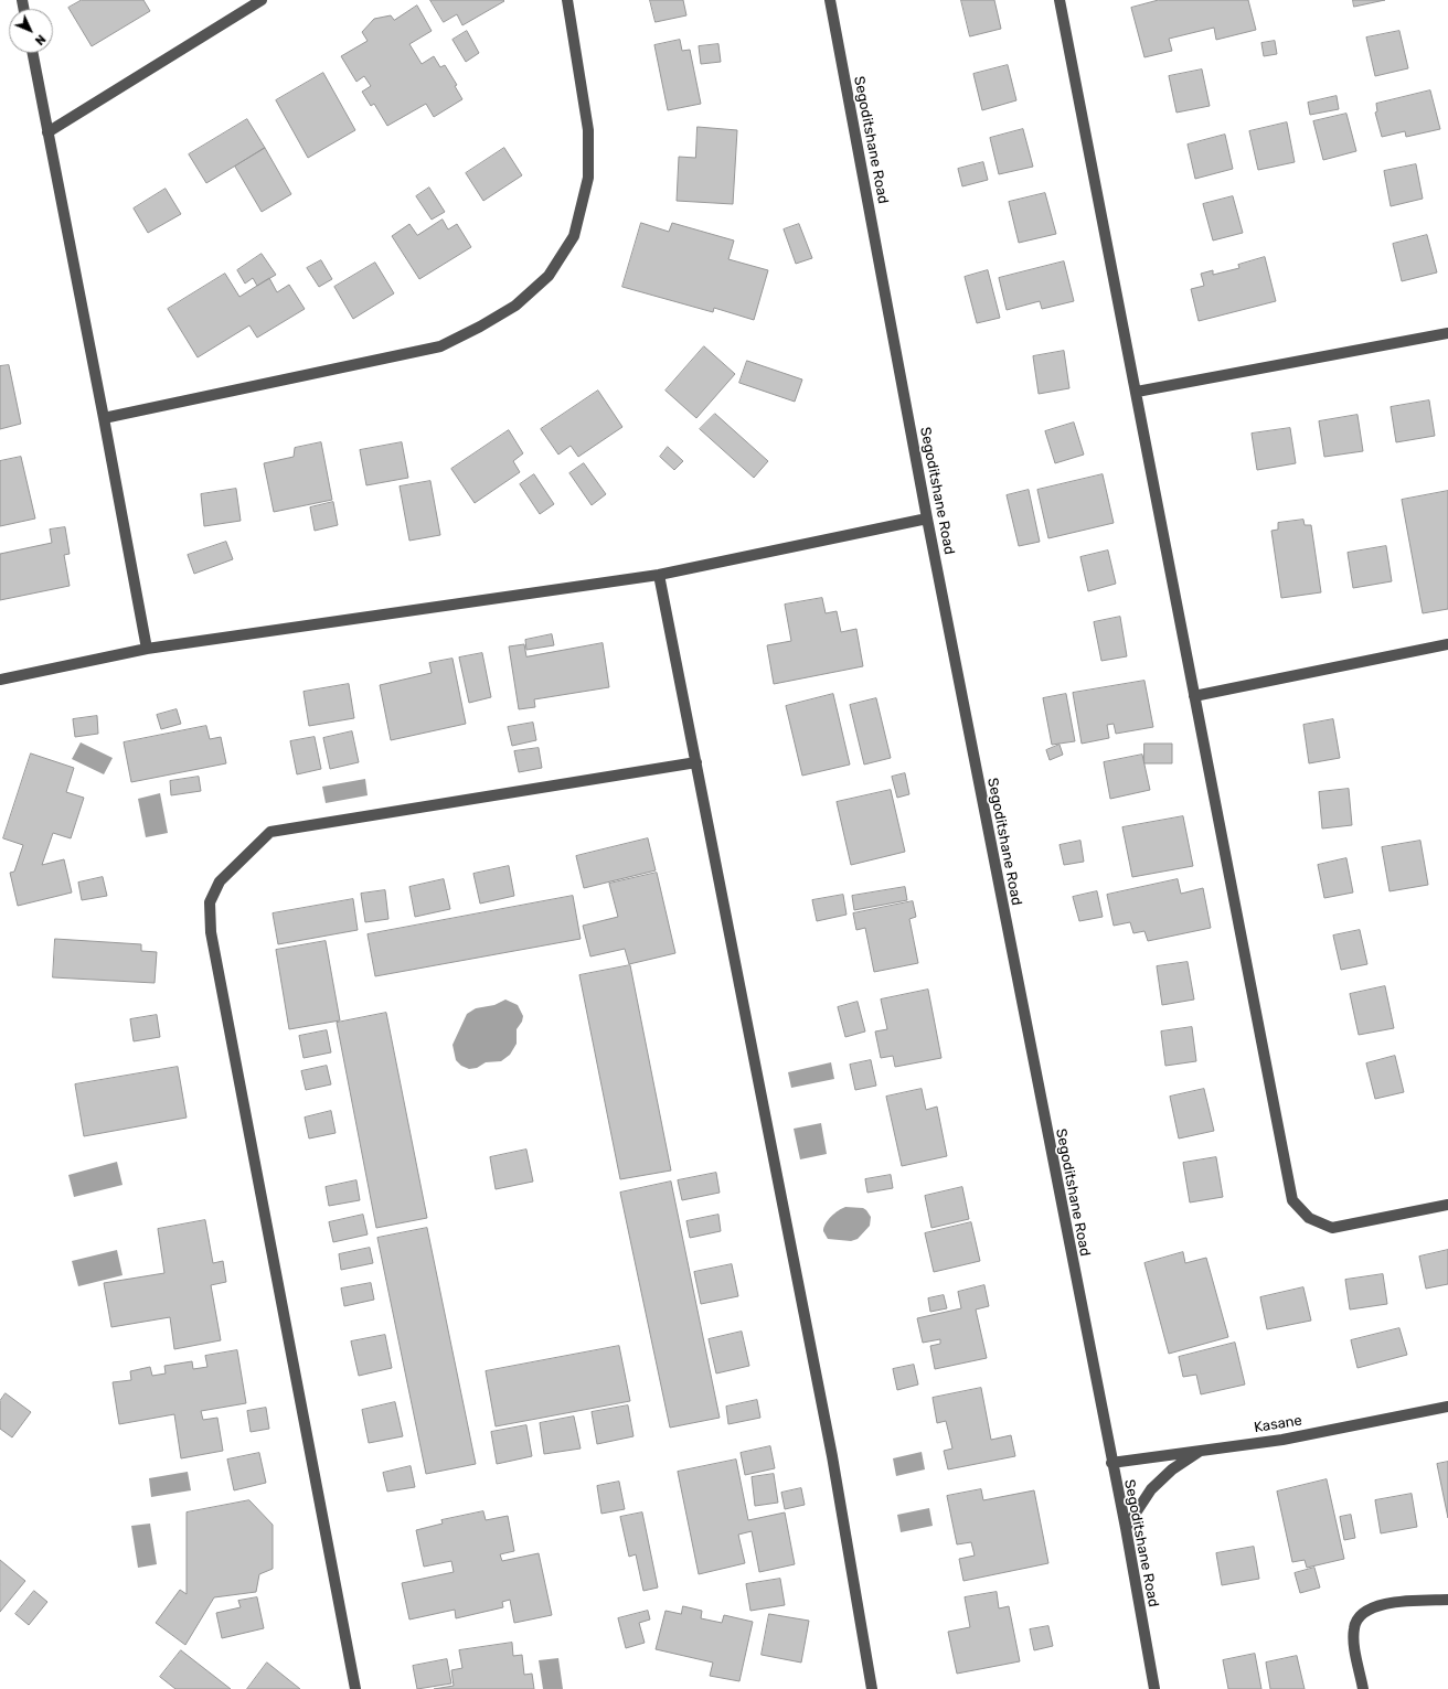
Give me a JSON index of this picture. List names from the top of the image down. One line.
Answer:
{"streets":{"street":["Segoditshane Road","Kasane"]},"crossings":[["Segoditshane Road","Kasane"]],"north":"bottom right"}
